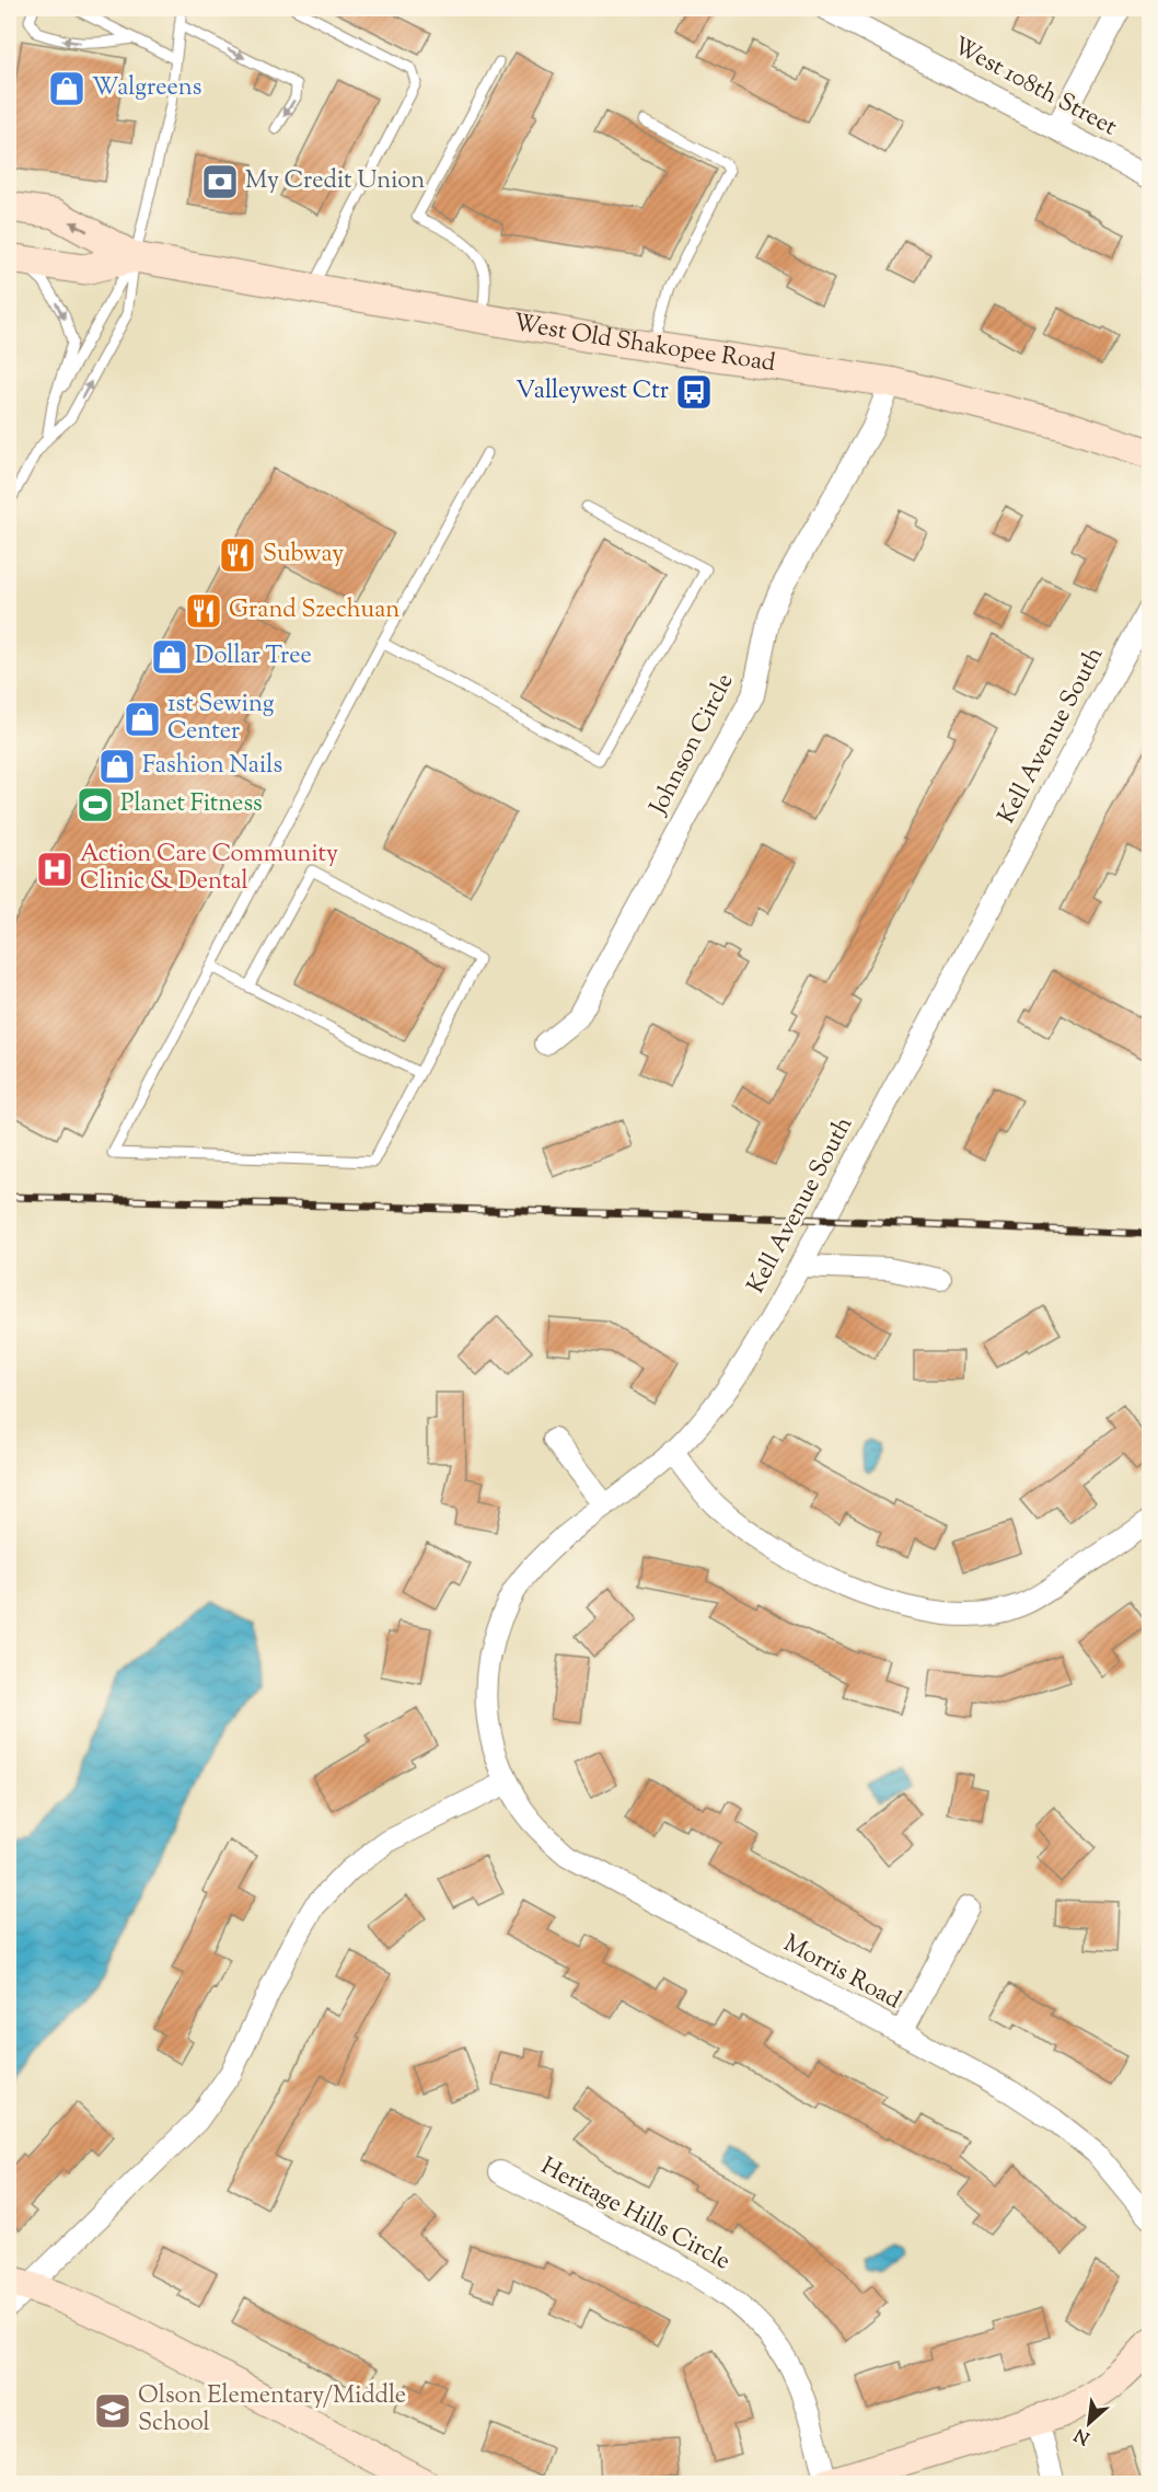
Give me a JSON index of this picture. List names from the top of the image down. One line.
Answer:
{"streets":{"main road":["West Old Shakopee Road"],"street":["West 108th Street","Kell Avenue South","Johnson Circle","Morris Road","Heritage Hills Circle"]},"crossings":[["West Old Shakopee Road","Johnson Circle"],["Kell Avenue South","Morris Road"]],"places":{"shop":["Walgreens","Dollar Tree","1st Sewing Center","Fashion Nails"],"bank":["My Credit Union"],"bus stop":["Valleywest Ctr"],"restaurant":["Subway","Grand Szechuan"],"sports":["Planet Fitness"],"hospital":["Action Care Community Clinic & Dental"],"school or university":["Olson Elementary/Middle School"]},"north":"bottom left"}
